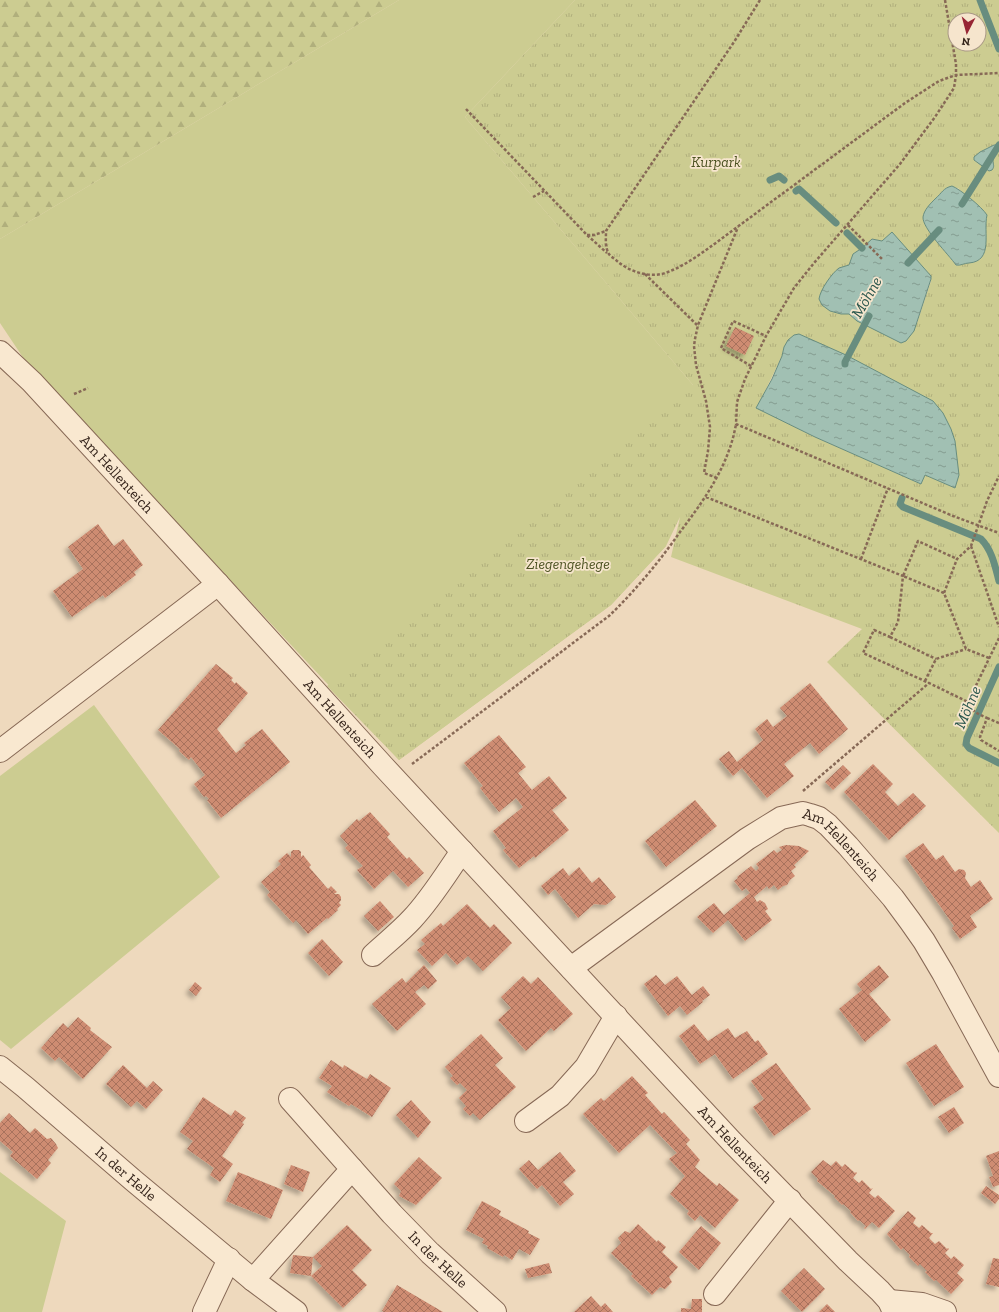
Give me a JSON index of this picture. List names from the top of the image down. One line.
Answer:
{"streets":{"street":["Am Hellenteich","In der Helle"]},"water":["Möhne"],"parks":["Kurpark","Ziegengehege"],"north":"bottom"}
